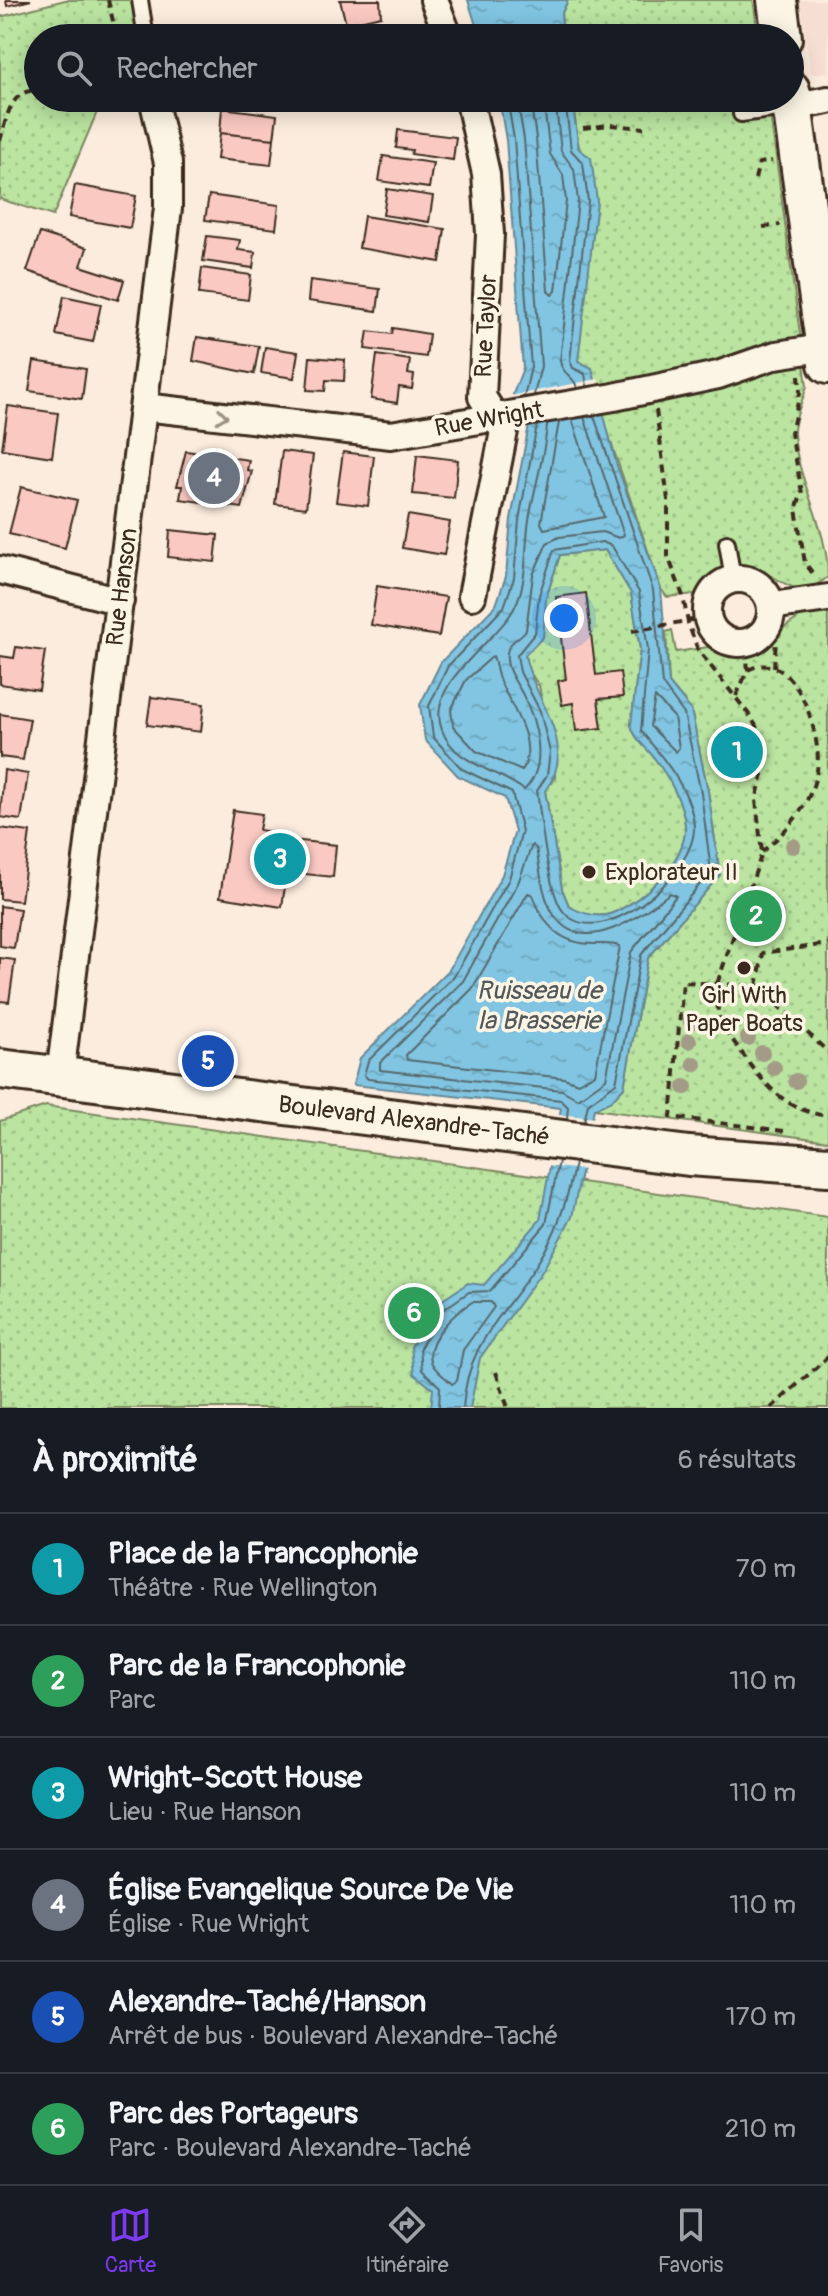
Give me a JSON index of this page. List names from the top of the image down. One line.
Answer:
{"streets":{"main road":["Boulevard Alexandre-Taché"],"street":["Rue Taylor","Rue Wright","Rue Hanson"]},"crossings":[["Rue Taylor","Rue Wright"],["Rue Wright","Rue Hanson"],["Rue Hanson","Boulevard Alexandre-Taché"]],"one_way":["Rue Wright"],"water":["Ruisseau de la Brasserie"],"places":["Explorateur II","Girl With Paper Boats"],"page":{"search":"Rechercher","pins":["4","1","3","2","5","6"],"heading":["À proximité","6 résultats"],"list":[{"mark":"1","name":"Place de la Francophonie","note":"Théâtre · Rue Wellington","value":"70 m"},{"mark":"2","name":"Parc de la Francophonie","note":"Parc","value":"110 m"},{"mark":"3","name":"Wright-Scott House","note":"Lieu · Rue Hanson","value":"110 m"},{"mark":"4","name":"Église Evangelique Source De Vie","note":"Église · Rue Wright","value":"110 m"},{"mark":"5","name":"Alexandre-Taché/Hanson","note":"Arrêt de bus · Boulevard Alexandre-Taché","value":"170 m"},{"mark":"6","name":"Parc des Portageurs","note":"Parc · Boulevard Alexandre-Taché","value":"210 m"}],"nav":["Carte","Itinéraire","Favoris"]}}
